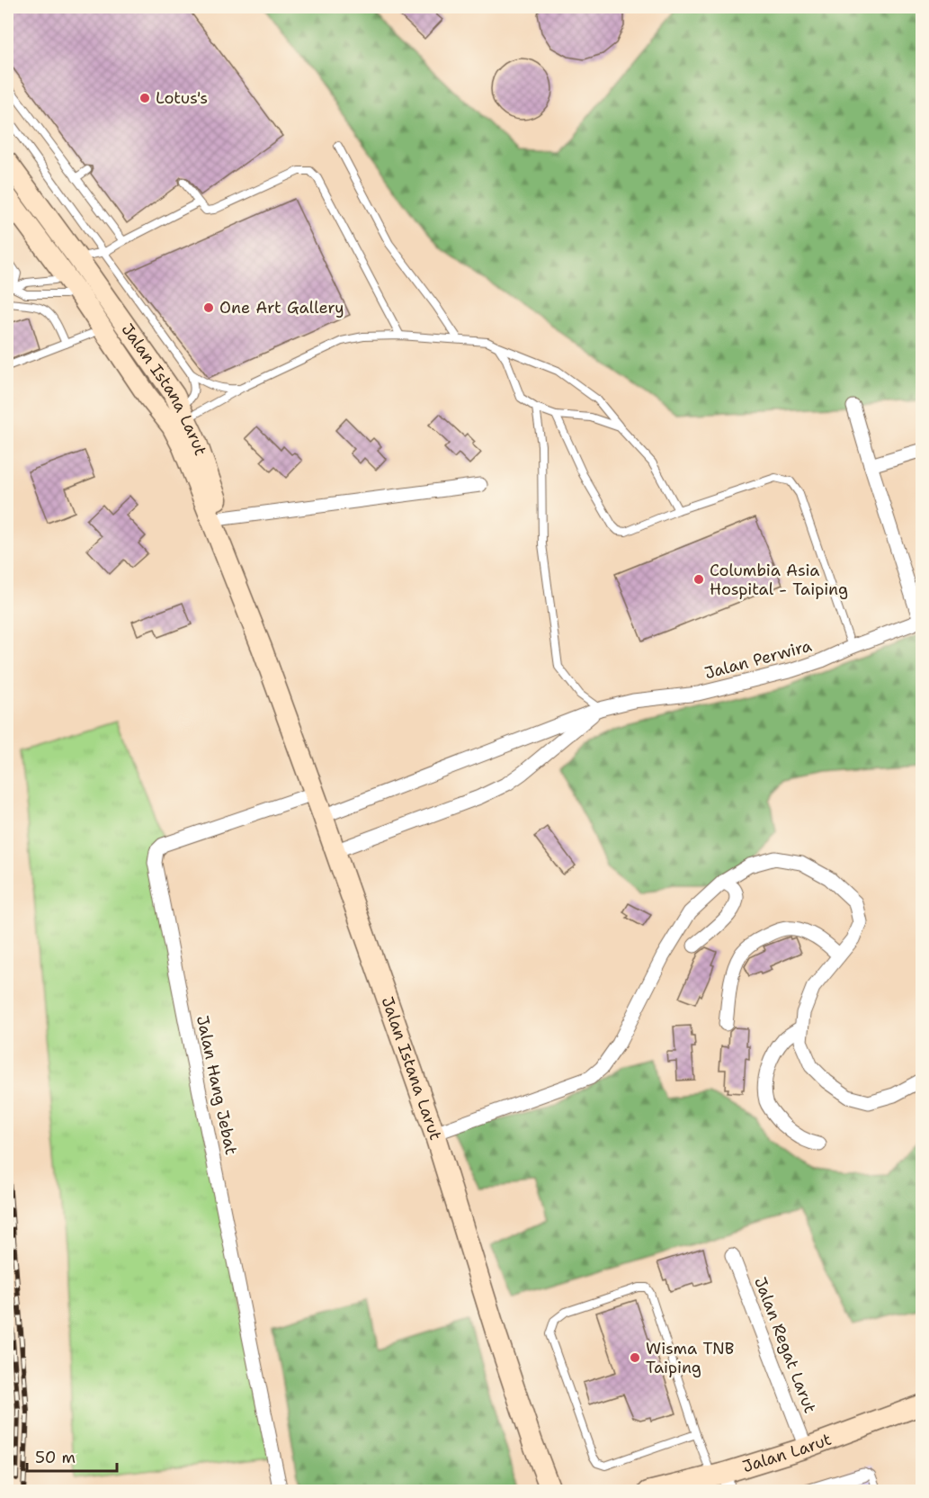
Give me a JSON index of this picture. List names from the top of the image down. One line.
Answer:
{"streets":{"main road":["Jalan Istana Larut","Jalan Larut"],"street":["Jalan Perwira","Jalan Hang Jebat","Jalan Regat Larut"]},"crossings":[["Jalan Istana Larut","Jalan Perwira"],["Jalan Istana Larut","Jalan Hang Jebat"],["Jalan Regat Larut","Jalan Larut"]],"places":["Lotus's","One Art Gallery","Columbia Asia Hospital - Taiping","Wisma TNB Taiping"],"scale_bar":"50 m"}
